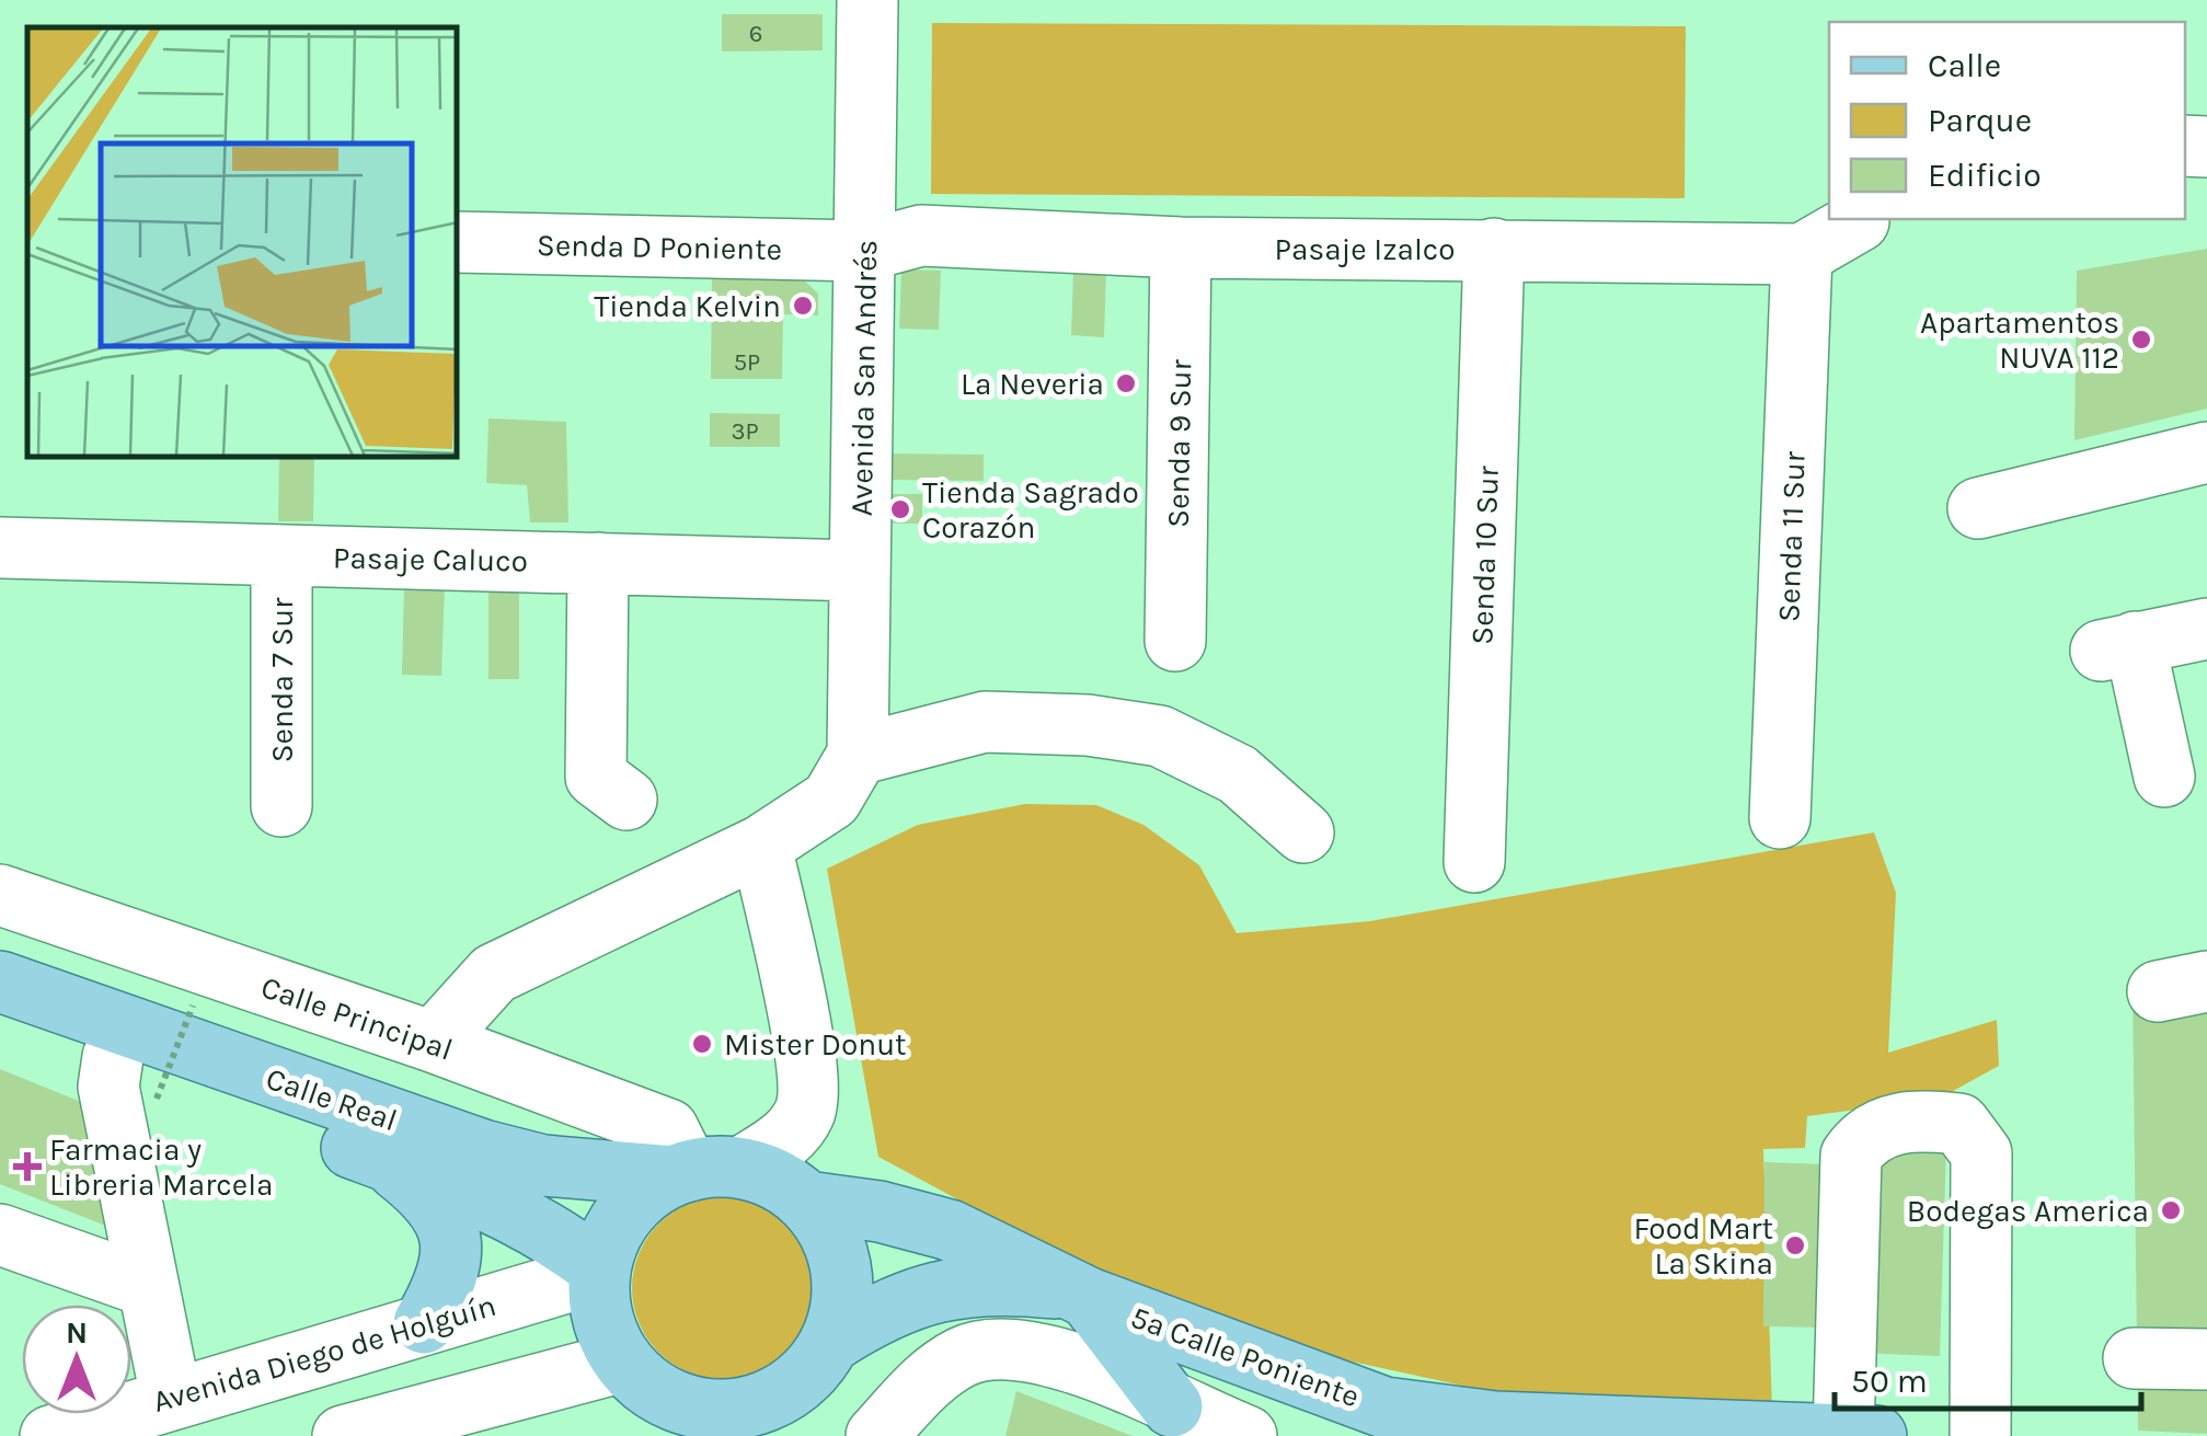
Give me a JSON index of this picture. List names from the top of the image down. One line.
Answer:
{"streets":{"main road":["Calle Real","5a Calle Poniente"],"street":["Senda D Poniente","Pasaje Izalco","Avenida San Andrés","Senda 9 Sur","Senda 11 Sur","Senda 10 Sur","Pasaje Caluco","Senda 7 Sur","Calle Principal","Avenida Diego de Holguín"]},"crossings":[["Senda D Poniente","Pasaje Izalco"],["Senda D Poniente","Avenida San Andrés"],["Pasaje Izalco","Avenida San Andrés"],["Pasaje Izalco","Senda 9 Sur"],["Pasaje Izalco","Senda 11 Sur"],["Pasaje Izalco","Senda 10 Sur"],["Avenida San Andrés","Pasaje Caluco"],["Pasaje Caluco","Senda 7 Sur"],["Calle Principal","Calle Real"],["Calle Principal","Avenida Diego de Holguín"],["Calle Principal","5a Calle Poniente"],["Calle Real","Avenida Diego de Holguín"],["Calle Real","5a Calle Poniente"],["Avenida Diego de Holguín","5a Calle Poniente"]],"places":{"other":["Tienda Kelvin","Apartamentos NUVA 112","La Neveria","Tienda Sagrado Corazón","Mister Donut","Bodegas America","Food Mart La Skina"],"health":["Farmacia y Libreria Marcela"]},"house_numbers":["6","5P","3P"],"legend":["Calle","Parque","Edificio"],"scale_bar":"50 m","north":"top"}
